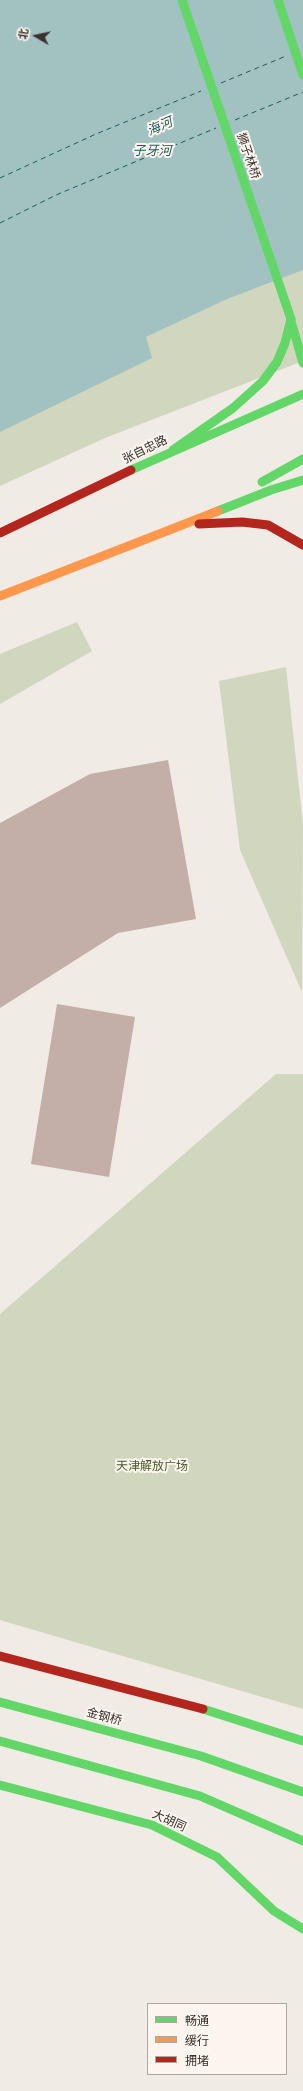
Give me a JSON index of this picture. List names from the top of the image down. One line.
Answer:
{"streets":{"main road":["狮子林桥","张自忠路","金钢桥","大胡同"]},"water":["海河","子牙河"],"parks":["天津解放广场"],"legend":["畅通","缓行","拥堵"],"north":"left"}
